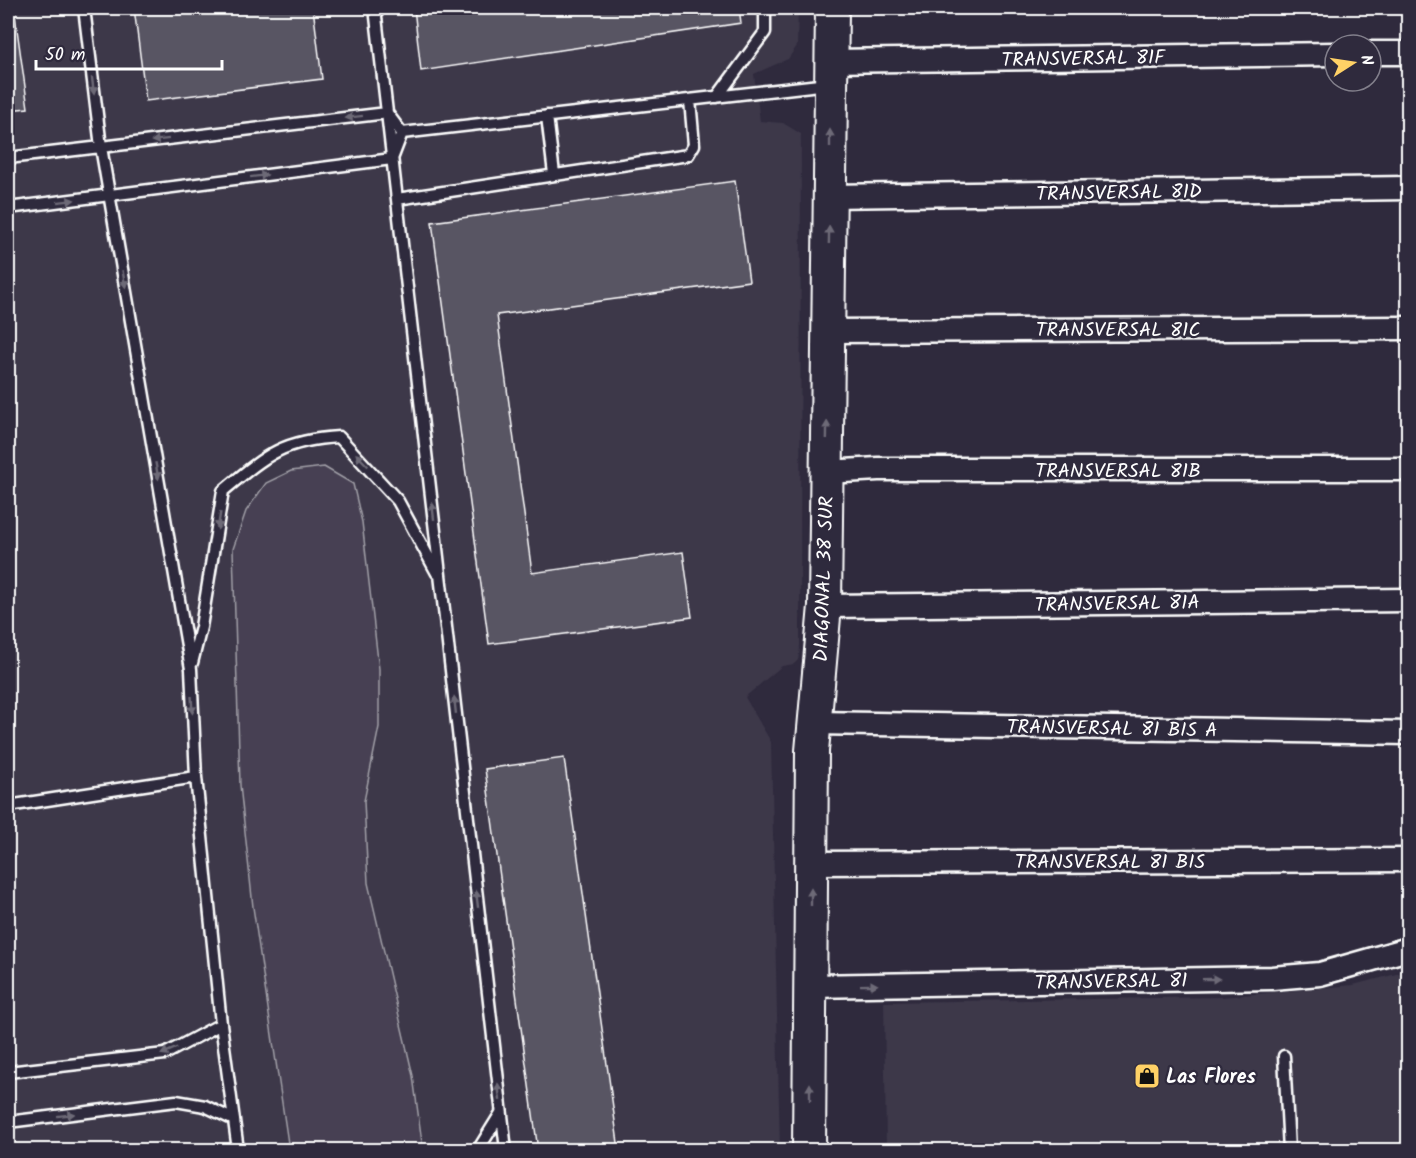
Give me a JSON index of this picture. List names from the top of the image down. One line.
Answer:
{"streets":{"street":["TRANSVERSAL 81F","TRANSVERSAL 81D","TRANSVERSAL 81C","TRANSVERSAL 81B","DIAGONAL 38 SUR","TRANSVERSAL 81A","TRANSVERSAL 81 BIS A","TRANSVERSAL 81 BIS","TRANSVERSAL 81"]},"crossings":[["TRANSVERSAL 81F","DIAGONAL 38 SUR"],["TRANSVERSAL 81D","DIAGONAL 38 SUR"],["TRANSVERSAL 81C","DIAGONAL 38 SUR"],["TRANSVERSAL 81B","DIAGONAL 38 SUR"],["DIAGONAL 38 SUR","TRANSVERSAL 81A"],["DIAGONAL 38 SUR","TRANSVERSAL 81 BIS A"],["DIAGONAL 38 SUR","TRANSVERSAL 81 BIS"],["DIAGONAL 38 SUR","TRANSVERSAL 81"]],"one_way":["DIAGONAL 38 SUR","TRANSVERSAL 81"],"places":{"shop":["Las Flores"]},"scale_bar":"50 m","north":"right"}
